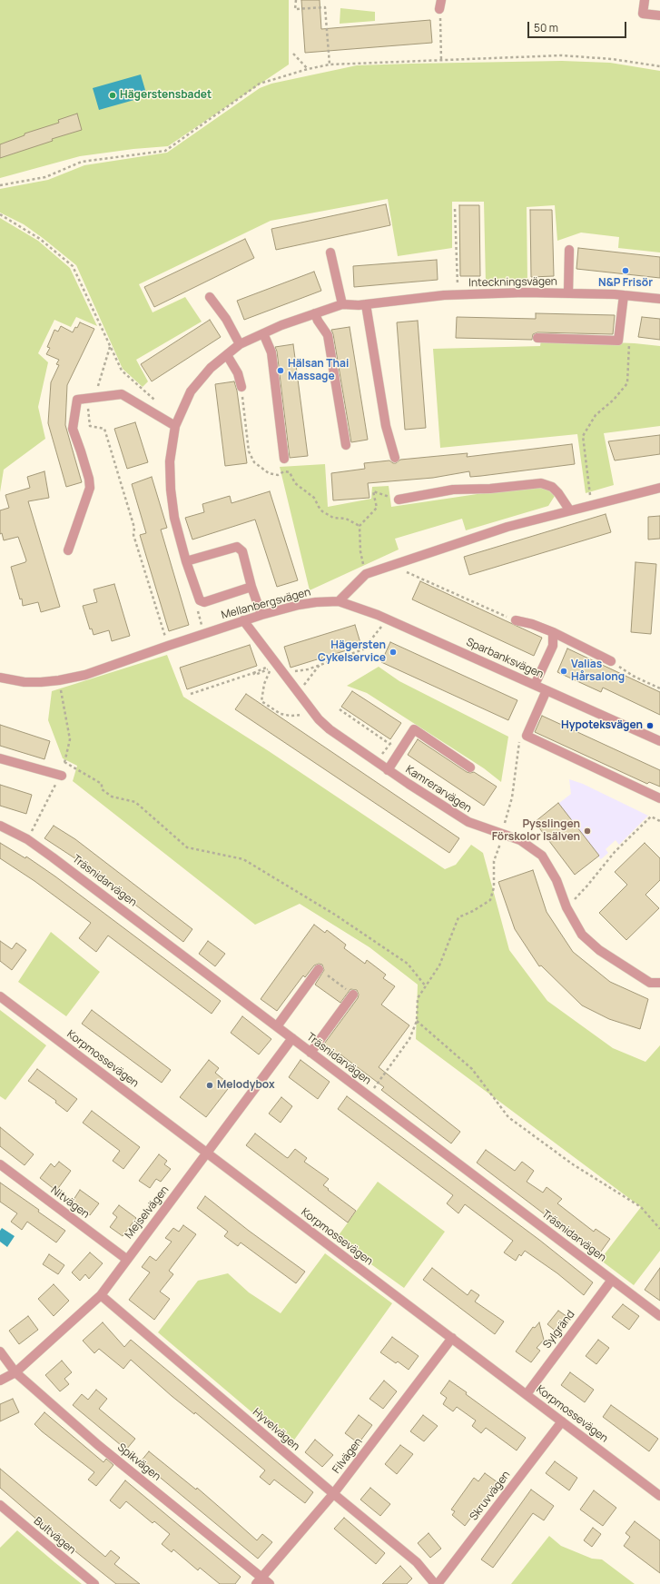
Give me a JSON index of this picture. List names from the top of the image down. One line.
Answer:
{"streets":{"street":["Inteckningsvägen","Mellanbergsvägen","Sparbanksvägen","Kamrerarvägen","Träsnidarvägen","Korpmossevägen","Nitvägen","Mejselvägen","Sylgränd","Hyvelvägen","Filvägen","Spikvägen","Skruvvägen","Bultvägen"]},"crossings":[["Mellanbergsvägen","Sparbanksvägen"],["Mellanbergsvägen","Kamrerarvägen"],["Träsnidarvägen","Mejselvägen"],["Träsnidarvägen","Sylgränd"],["Korpmossevägen","Mejselvägen"],["Korpmossevägen","Sylgränd"],["Korpmossevägen","Filvägen"],["Korpmossevägen","Skruvvägen"],["Nitvägen","Mejselvägen"],["Mejselvägen","Hyvelvägen"],["Mejselvägen","Spikvägen"],["Hyvelvägen","Filvägen"],["Filvägen","Spikvägen"]],"places":["Hägerstensbadet","N&P Frisör","Hälsan Thai Massage","Hägersten Cykelservice","Valias Hårsalong","Hypoteksvägen","Pysslingen Förskolor Isälven","Melodybox"],"scale_bar":"50 m"}
